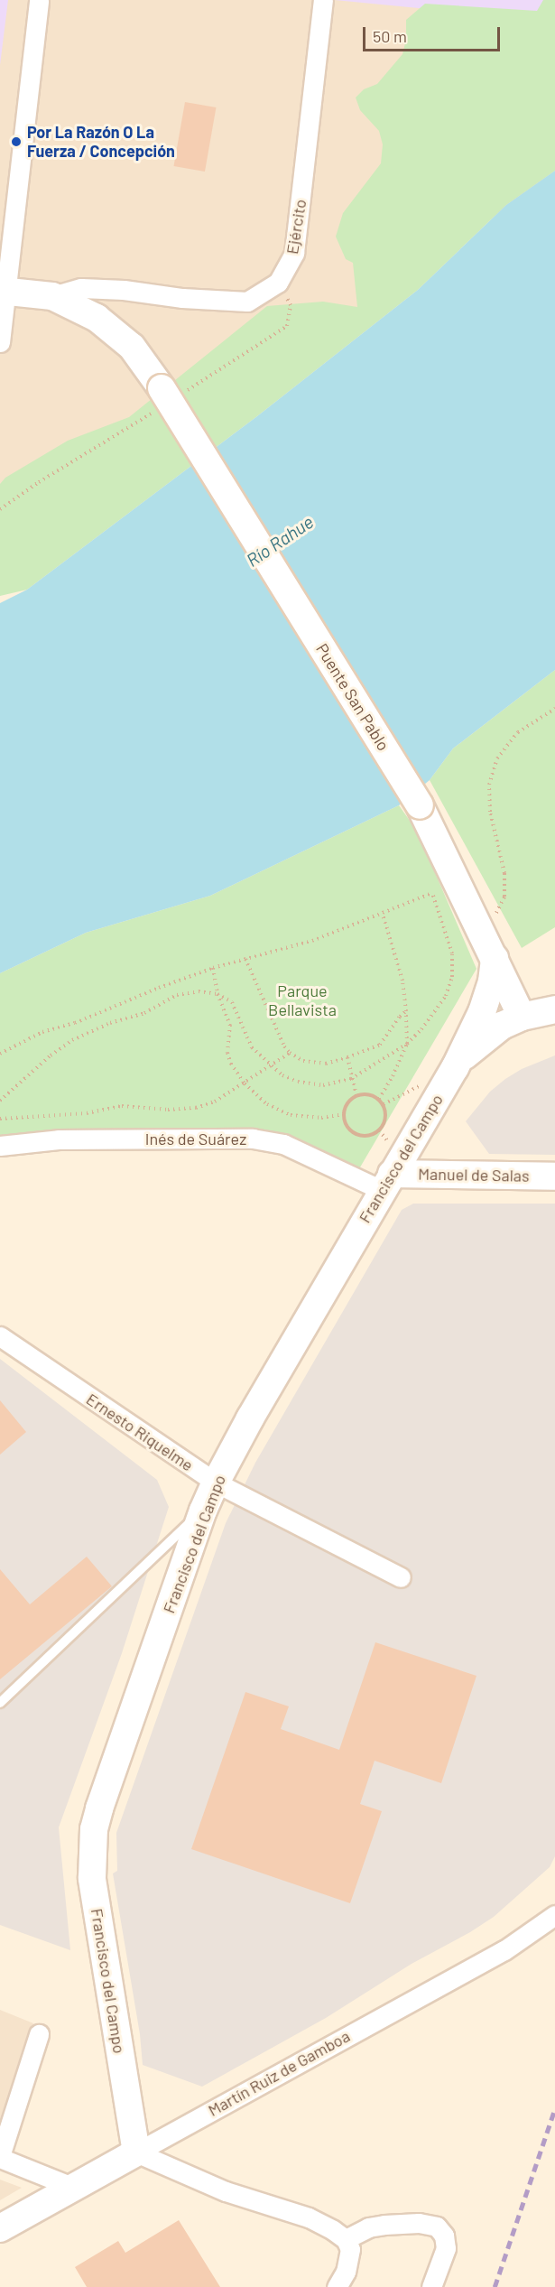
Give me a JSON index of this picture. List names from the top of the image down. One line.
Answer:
{"streets":{"street":["Ejército","Puente San Pablo","Inés de Suárez","Francisco del Campo","Manuel de Salas","Ernesto Riquelme","Martín Ruiz de Gamboa"]},"crossings":[["Ejército","Puente San Pablo"],["Puente San Pablo","Francisco del Campo"],["Inés de Suárez","Francisco del Campo"],["Inés de Suárez","Manuel de Salas"],["Francisco del Campo","Manuel de Salas"],["Francisco del Campo","Ernesto Riquelme"],["Francisco del Campo","Martín Ruiz de Gamboa"]],"water":["Río Rahue"],"parks":["Parque Bellavista"],"places":["Por La Razón O La Fuerza / Concepción"],"scale_bar":"50 m"}
